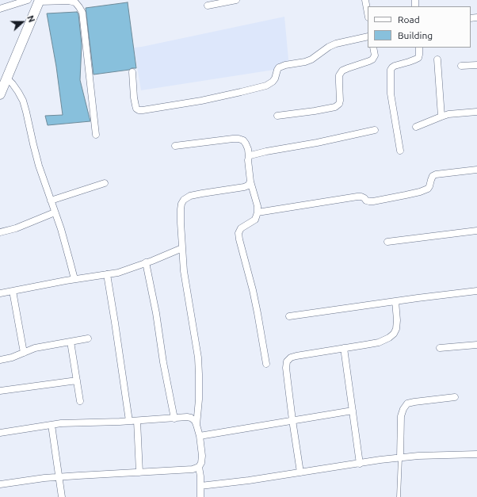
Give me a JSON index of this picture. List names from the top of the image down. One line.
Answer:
{"legend":["Road","Building"],"north":"right"}
